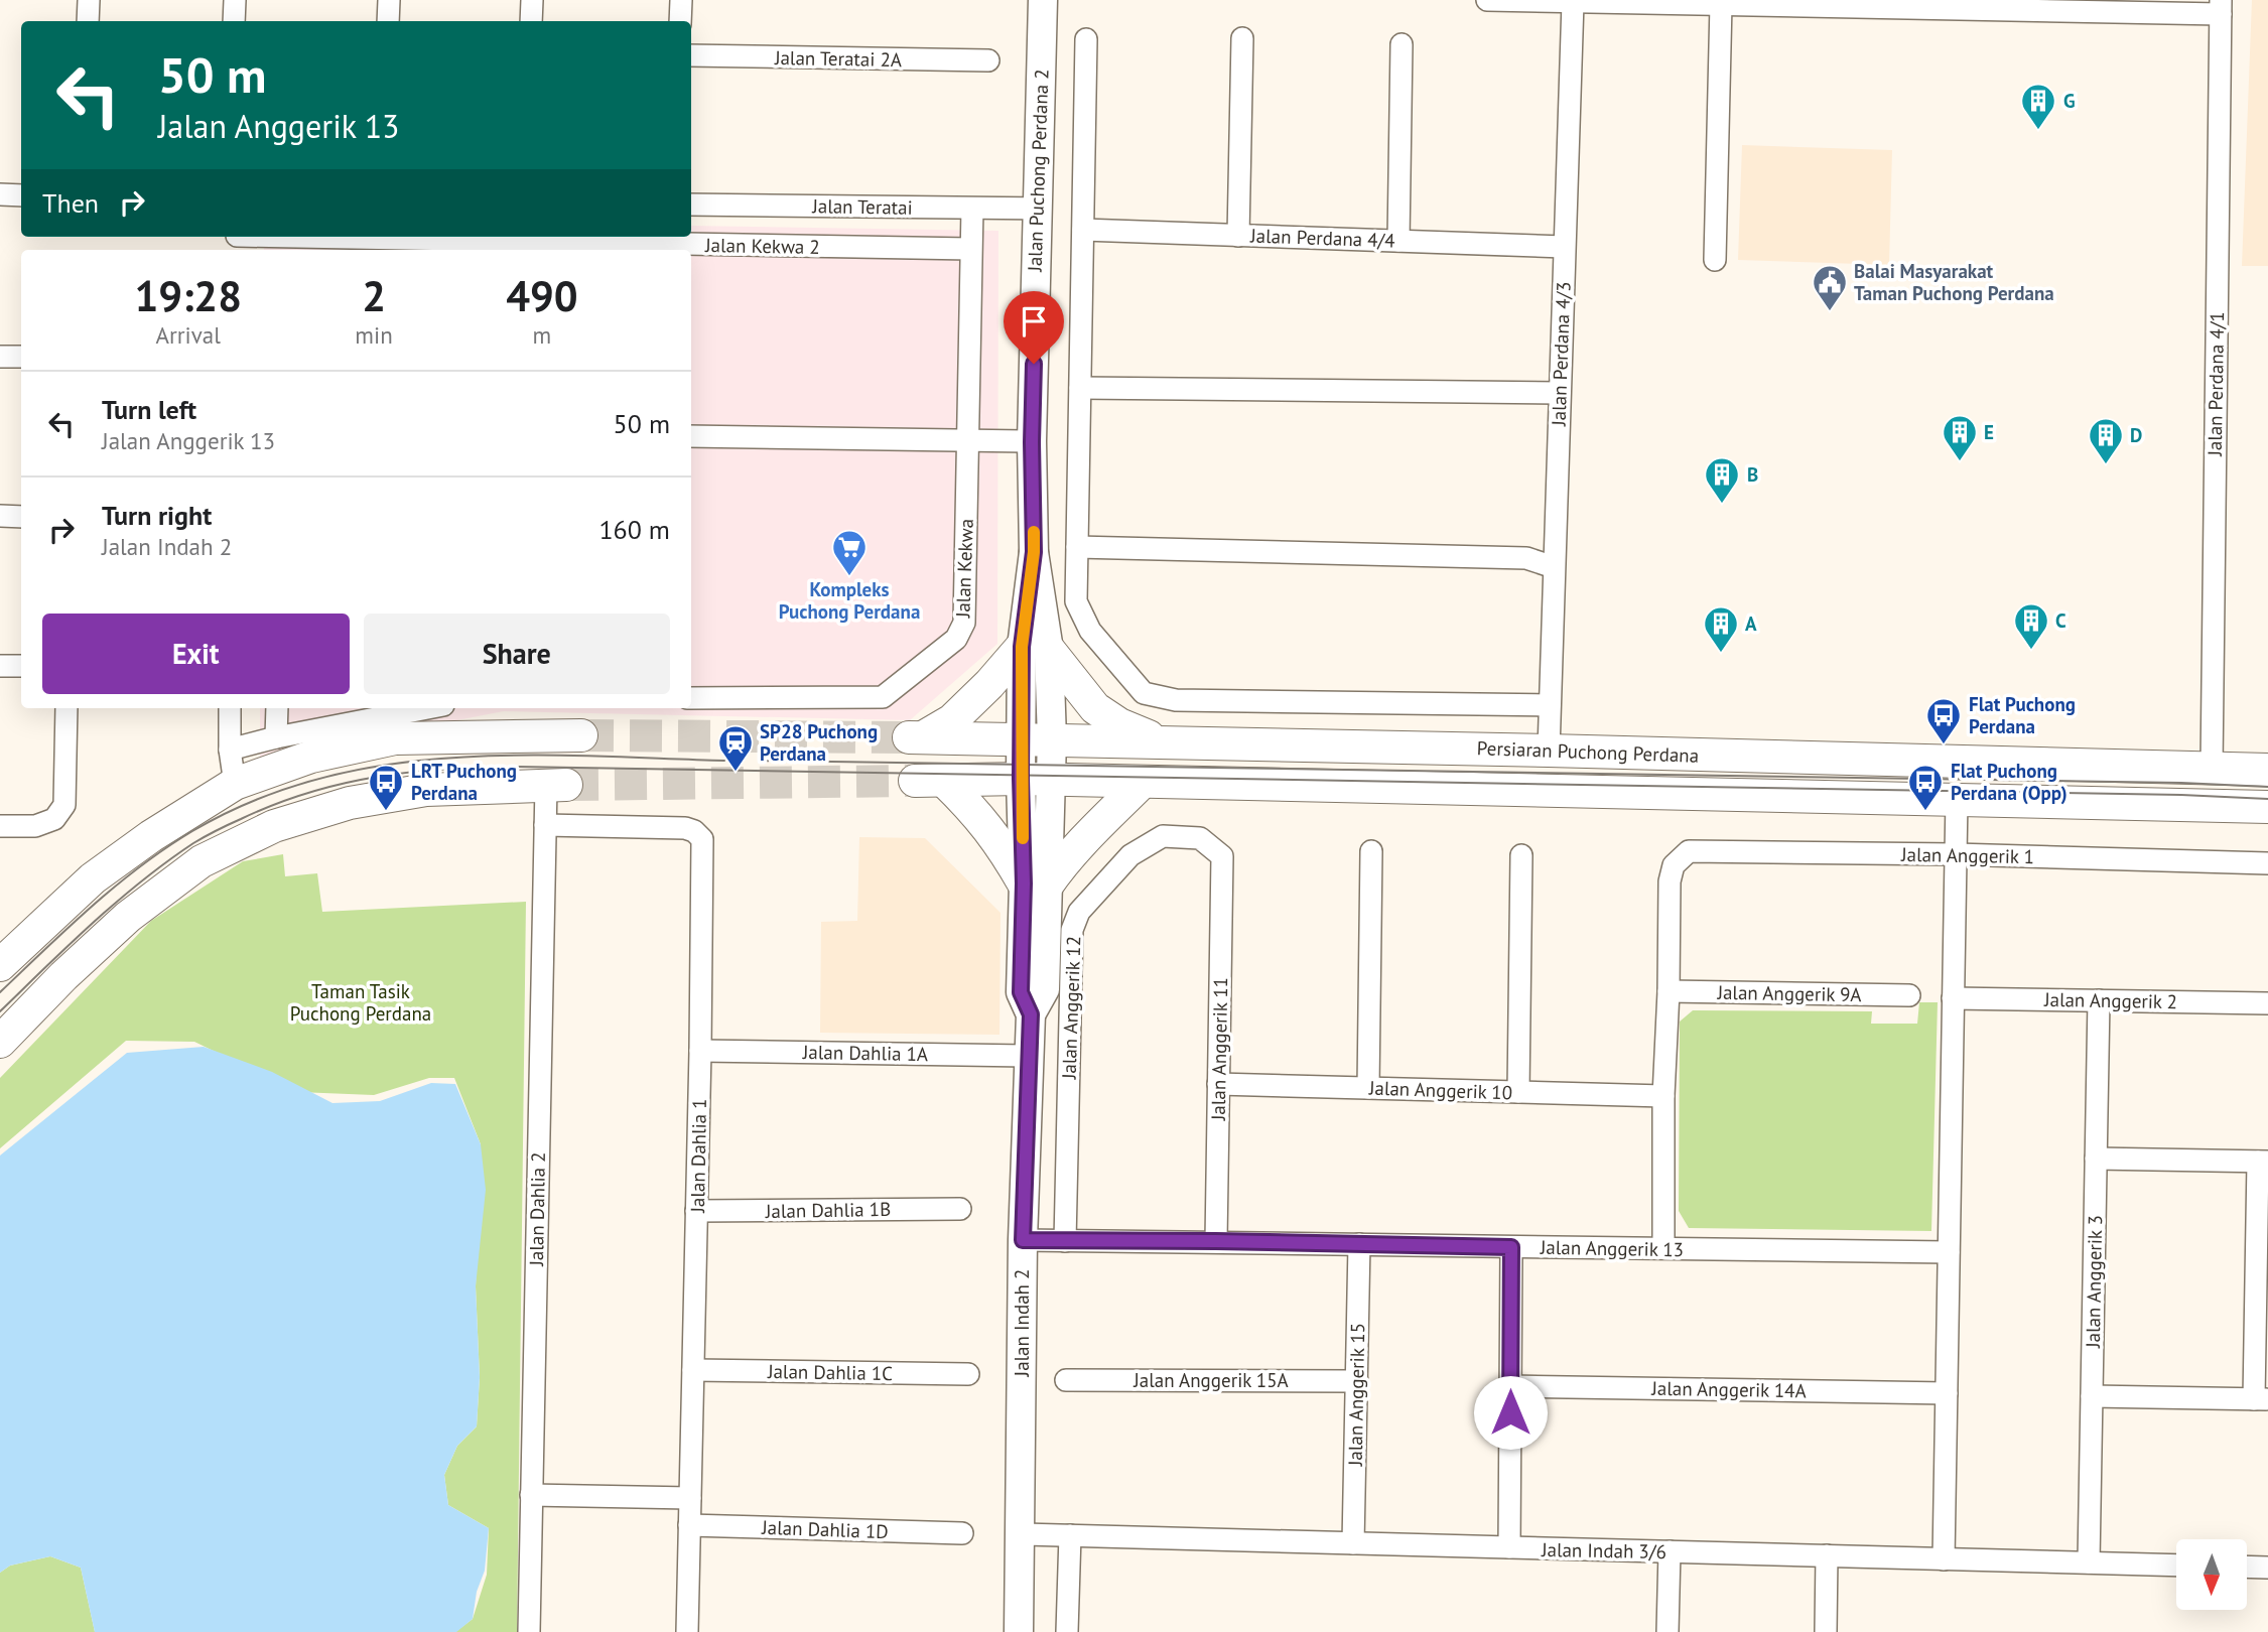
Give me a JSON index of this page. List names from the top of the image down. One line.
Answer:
{"streets":{"main road":["Persiaran Puchong Perdana"],"street":["Jalan Teratai 2A","Jalan Puchong Perdana 2","Jalan Teratai","Jalan Perdana 4/4","Jalan Kekwa 2","Jalan Perdana 4/3","Jalan Perdana 4/1","Jalan Kekwa","Jalan Anggerik 1","Jalan Anggerik 9A","Jalan Anggerik 2","Jalan Anggerik 12","Jalan Anggerik 11","Jalan Dahlia 1A","Jalan Anggerik 10","Jalan Dahlia 1","Jalan Dahlia 2","Jalan Dahlia 1B","Jalan Anggerik 13","Jalan Anggerik 3","Jalan Indah 2","Jalan Dahlia 1C","Jalan Anggerik 15A","Jalan Anggerik 14A","Jalan Anggerik 15","Jalan Dahlia 1D","Jalan Indah 3/6"]},"crossings":[["Jalan Puchong Perdana 2","Jalan Teratai"],["Jalan Puchong Perdana 2","Persiaran Puchong Perdana"],["Jalan Puchong Perdana 2","Jalan Indah 2"],["Jalan Teratai","Jalan Kekwa"],["Jalan Perdana 4/4","Jalan Perdana 4/3"],["Jalan Kekwa 2","Jalan Kekwa"],["Jalan Perdana 4/3","Persiaran Puchong Perdana"],["Jalan Perdana 4/1","Persiaran Puchong Perdana"],["Persiaran Puchong Perdana","Jalan Indah 2"],["Jalan Anggerik 1","Jalan Anggerik 9A"],["Jalan Anggerik 2","Jalan Anggerik 3"],["Jalan Anggerik 12","Jalan Anggerik 11"],["Jalan Anggerik 12","Jalan Anggerik 13"],["Jalan Anggerik 11","Jalan Anggerik 10"],["Jalan Anggerik 11","Jalan Anggerik 13"],["Jalan Dahlia 1A","Jalan Dahlia 1"],["Jalan Dahlia 1A","Jalan Indah 2"],["Jalan Dahlia 1","Jalan Dahlia 2"],["Jalan Dahlia 1","Jalan Dahlia 1B"],["Jalan Dahlia 1","Jalan Dahlia 1C"],["Jalan Dahlia 1","Jalan Dahlia 1D"],["Jalan Anggerik 13","Jalan Indah 2"],["Jalan Anggerik 13","Jalan Anggerik 15"],["Jalan Anggerik 3","Jalan Indah 3/6"],["Jalan Indah 2","Jalan Indah 3/6"],["Jalan Anggerik 15A","Jalan Anggerik 15"],["Jalan Anggerik 15","Jalan Indah 3/6"]],"parks":["Taman Tasik Puchong Perdana"],"places":{"building":["G","E","D","B","C","A"],"public building":["Balai Masyarakat Taman Puchong Perdana"],"supermarket":["Kompleks Puchong Perdana"],"bus stop":["Flat Puchong Perdana","LRT Puchong Perdana","Flat Puchong Perdana (Opp)"],"station":["SP28 Puchong Perdana"]},"north":"bottom","page":{"turn":["50 m","Jalan Anggerik 13"],"then":"Then","eta":["19:28","Arrival","2","min","490","m"],"list":[{"name":"Turn left","note":"Jalan Anggerik 13","value":"50 m"},{"name":"Turn right","note":"Jalan Indah 2","value":"160 m"}],"buttons":["Exit","Share"]}}
